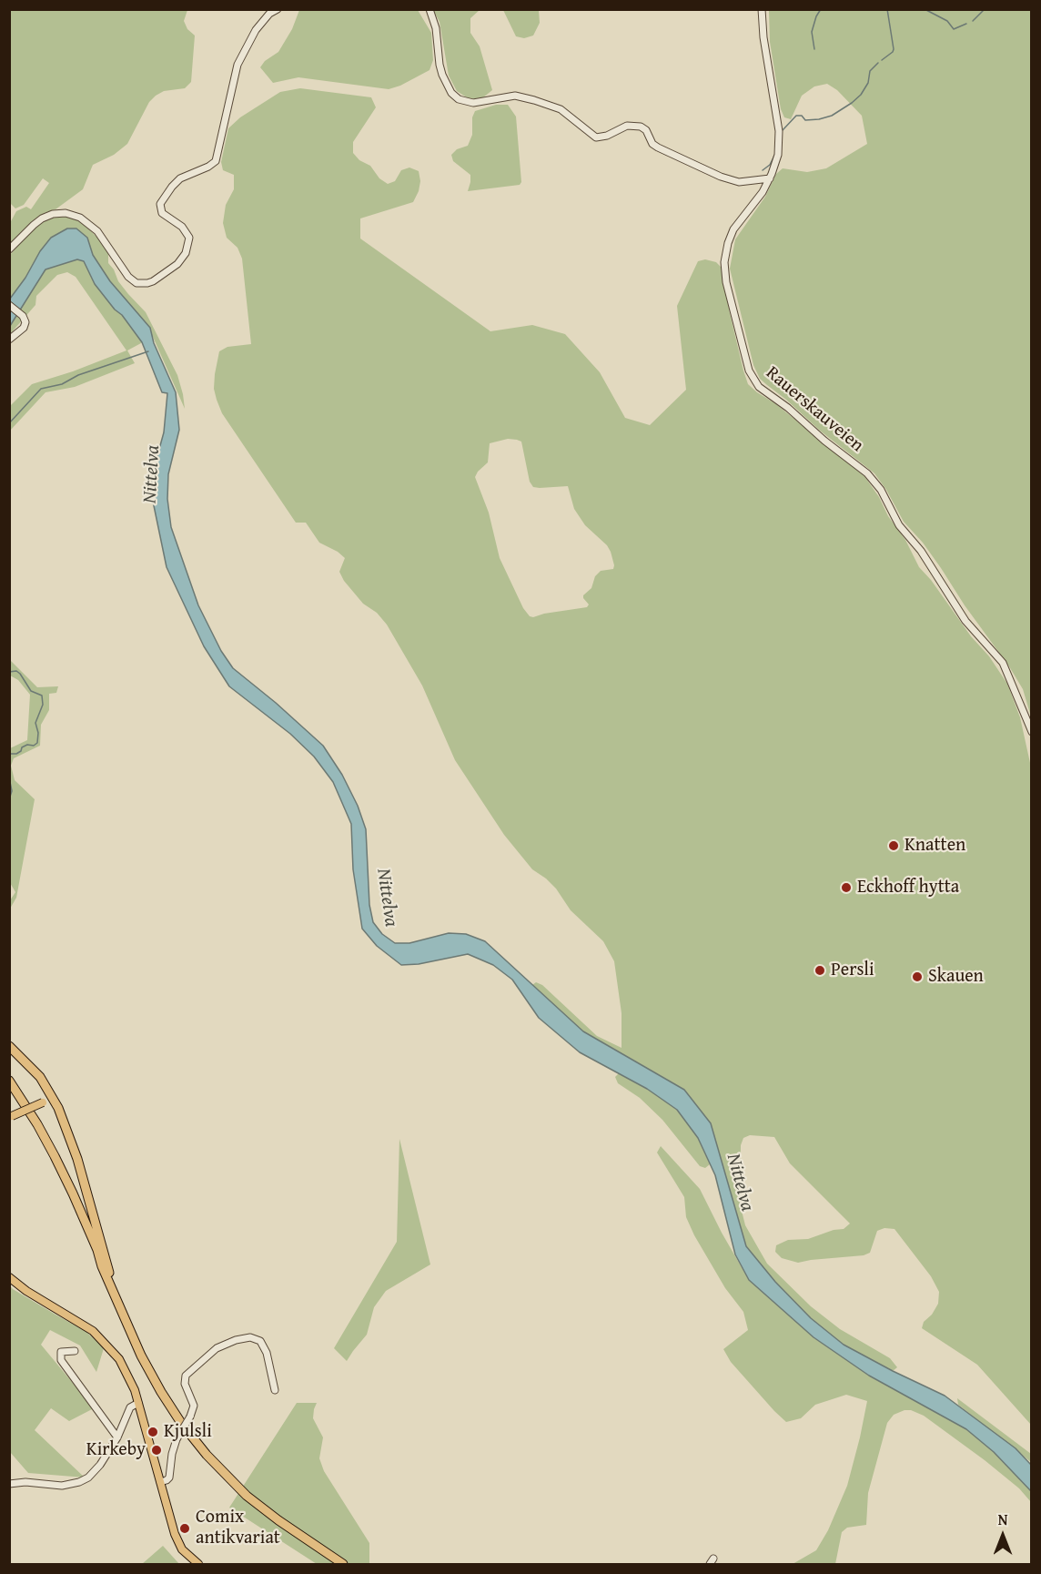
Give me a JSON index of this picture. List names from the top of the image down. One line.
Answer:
{"streets":{"street":["Rauerskauveien"]},"water":["Nittelva"],"places":["Knatten","Eckhoff hytta","Persli","Skauen","Kjulsli","Kirkeby","Comix antikvariat"],"north":"top"}
